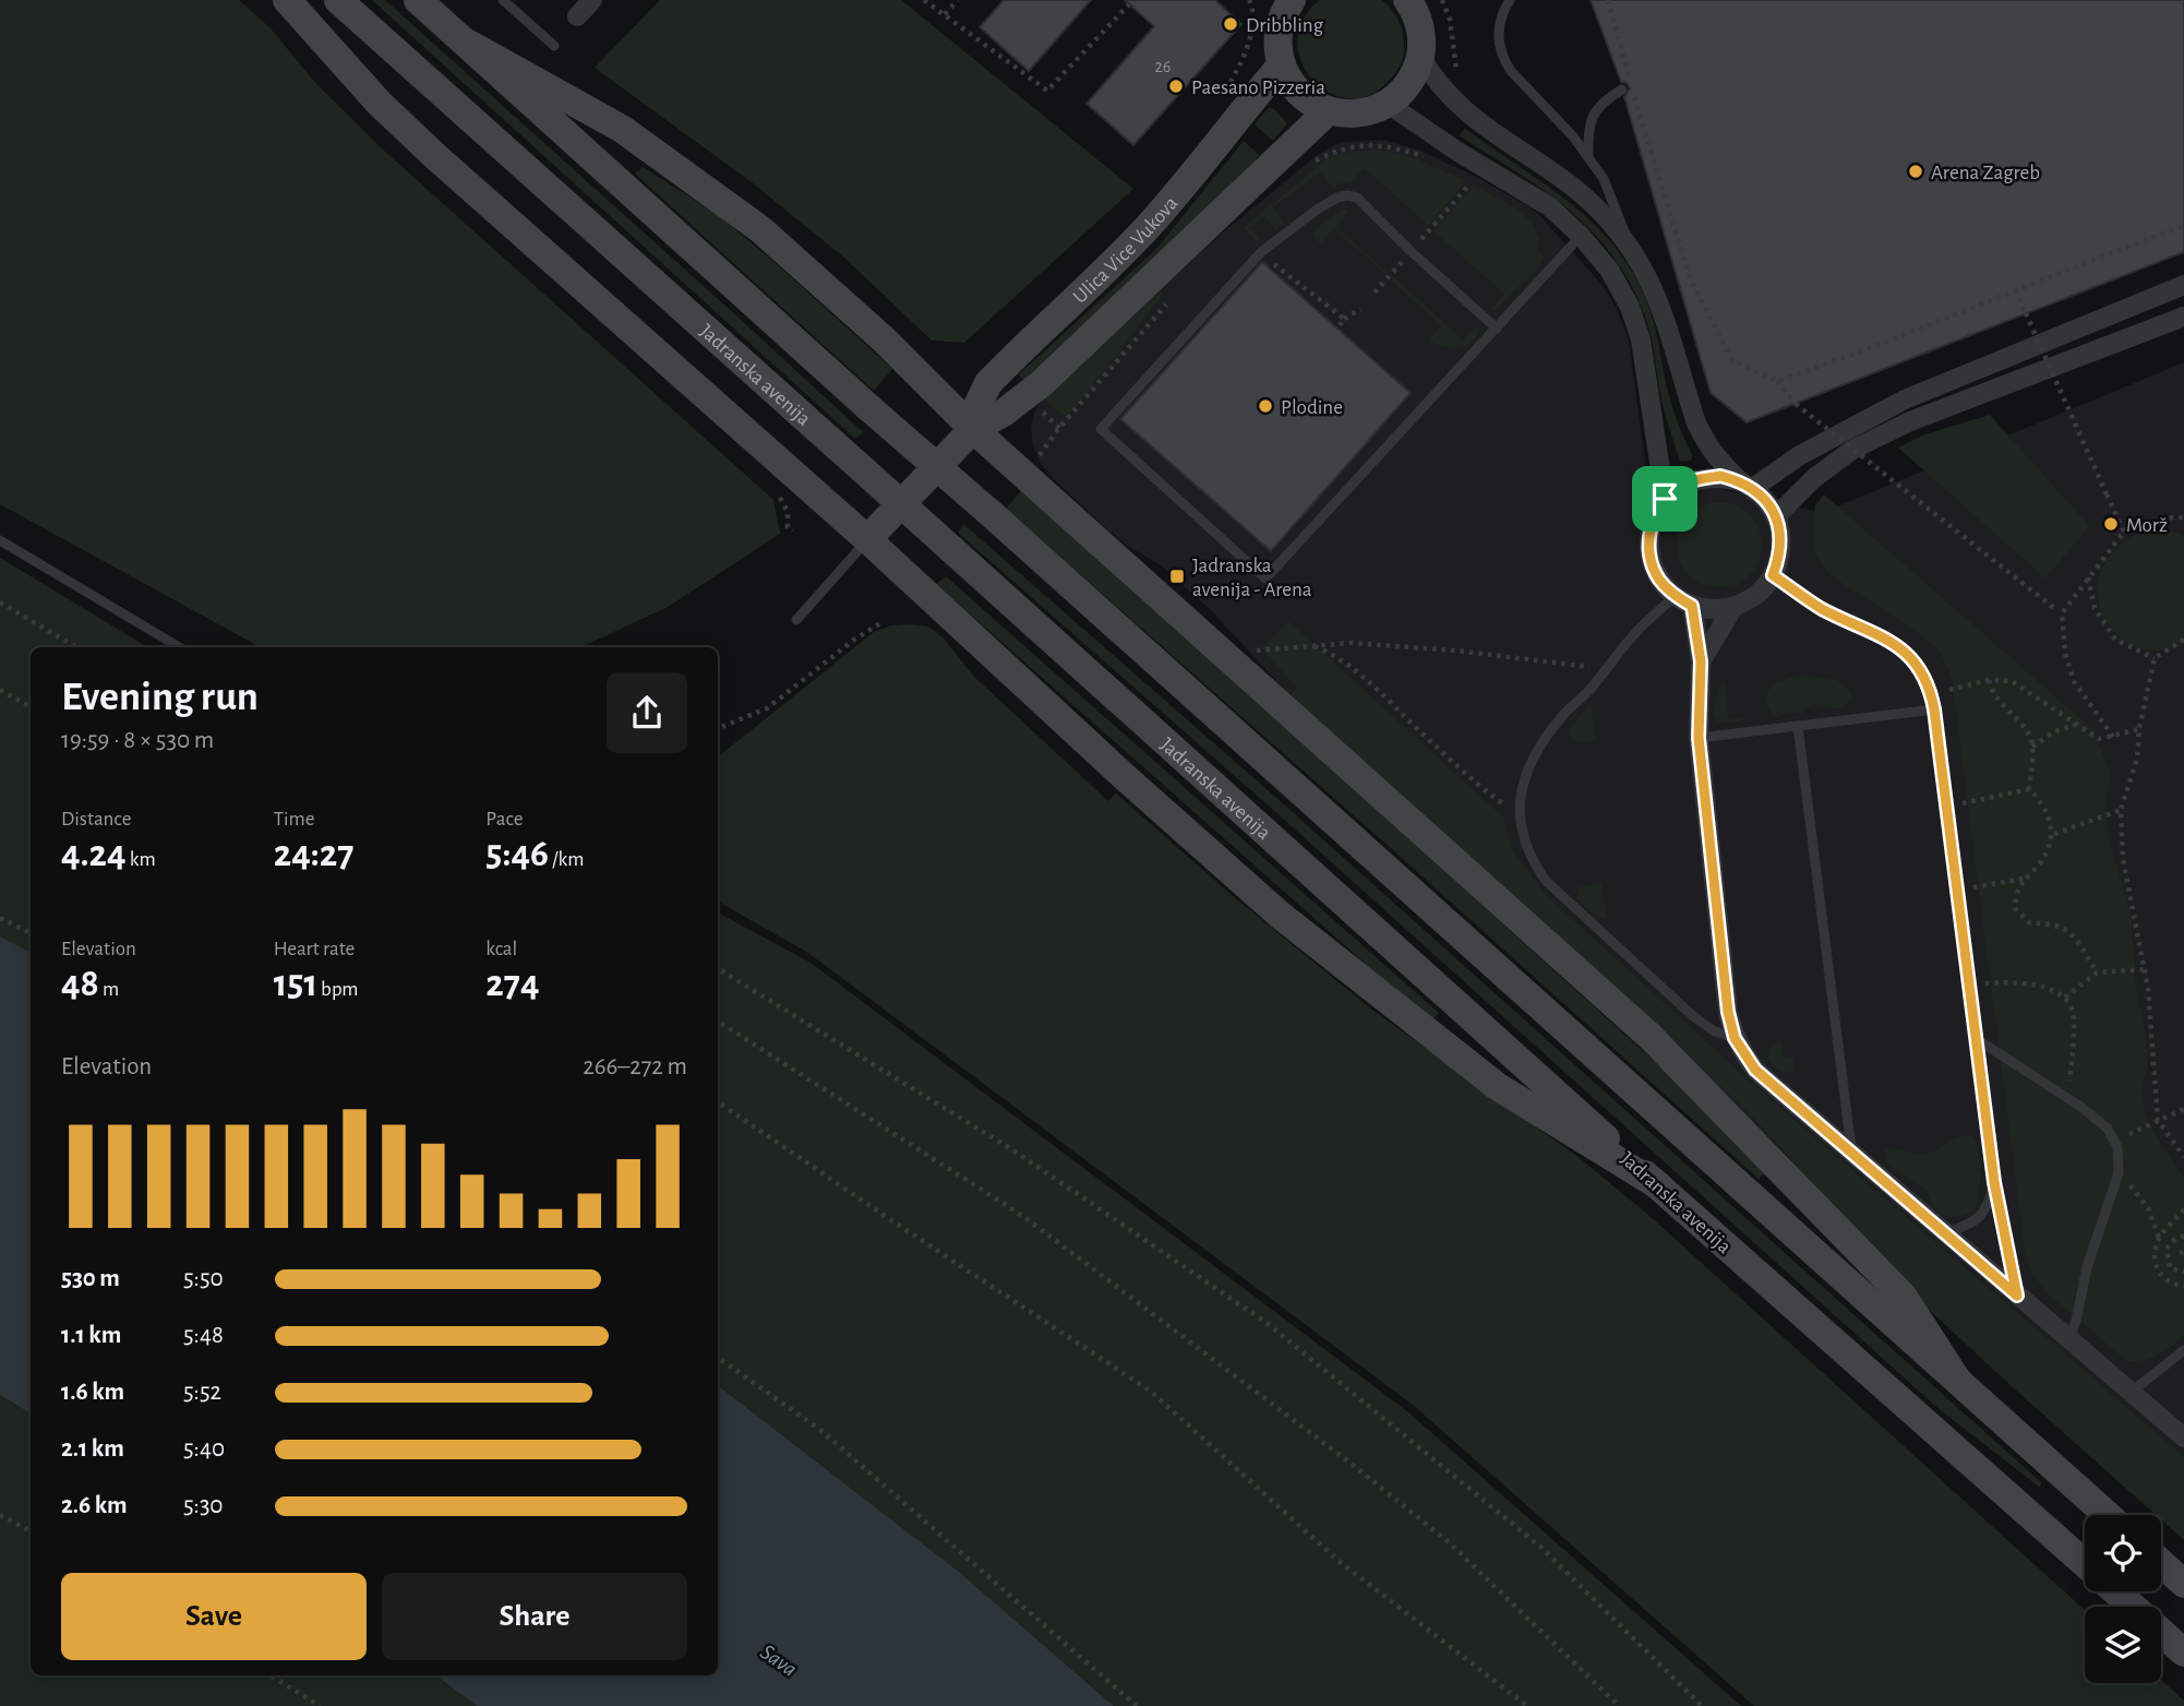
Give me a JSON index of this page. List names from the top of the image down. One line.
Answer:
{"streets":{"main road":["Ulica Vice Vukova","Jadranska avenija"]},"water":["Sava"],"places":{"other":["Dribbling","Paesano Pizzeria","Arena Zagreb","Plodine","Morž"],"transit":["Jadranska avenija - Arena"]},"house_numbers":["26"],"page":{"heading":["Evening run","19:59 · 8 × 530 m"],"stats":[["Distance","4.24 km"],["Time","24:27"],["Pace","5:46 /km"],["Elevation","48 m"],["Heart rate","151 bpm"],["kcal","274"]],"chart":["Elevation","266–272 m"],"list":[{"name":"530 m","note":"5:50"},{"name":"1.1 km","note":"5:48"},{"name":"1.6 km","note":"5:52"},{"name":"2.1 km","note":"5:40"},{"name":"2.6 km","note":"5:30"}],"buttons":["Save","Share"]}}
